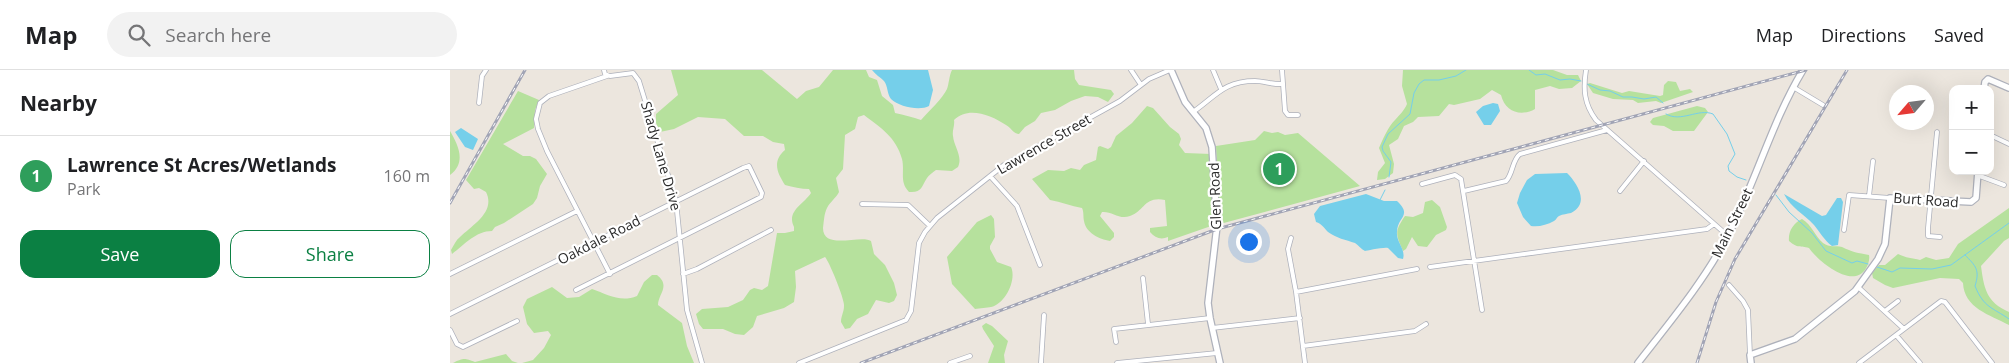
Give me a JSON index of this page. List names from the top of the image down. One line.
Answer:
{"streets":{"street":["Lawrence Street","Shady Lane Drive","Glen Road","Burt Road","Main Street","Oakdale Road"]},"crossings":[["Lawrence Street","Glen Road"],["Shady Lane Drive","Oakdale Road"]],"north":"bottom left","page":{"header":"Map","search":"Search here","nav":["Map","Directions","Saved"],"heading":"Nearby","map_buttons":["+","−"],"list":[{"mark":"1","name":"Lawrence St Acres/Wetlands","note":"Park","value":"160 m"}],"pins":"1","buttons":["Save","Share"]}}
